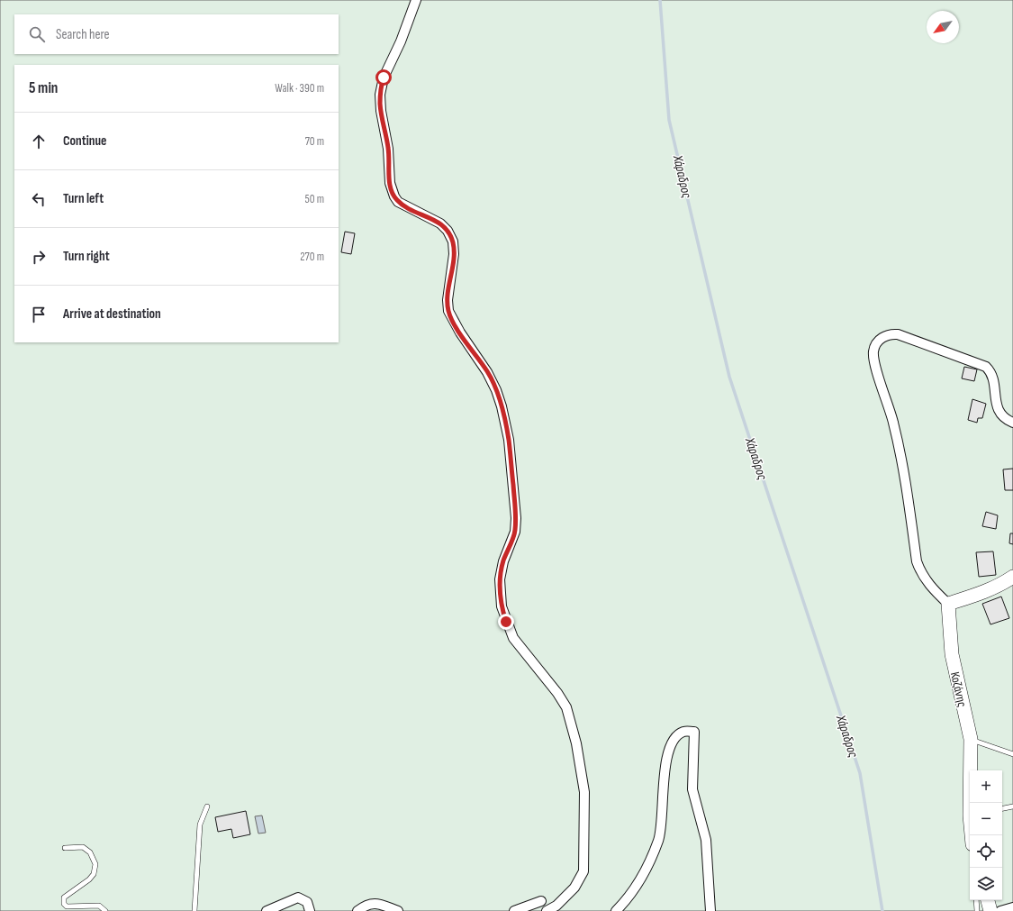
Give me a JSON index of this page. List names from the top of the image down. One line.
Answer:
{"streets":{"street":["Κοζάνης"]},"water":["Χάραδρος"],"north":"bottom left","page":{"search":"Search here","heading":["5 min","Walk · 390 m"],"list":[["Continue","70 m"],["Turn left","50 m"],["Turn right","270 m"],"Arrive at destination"],"map_buttons":["+","−"]}}
